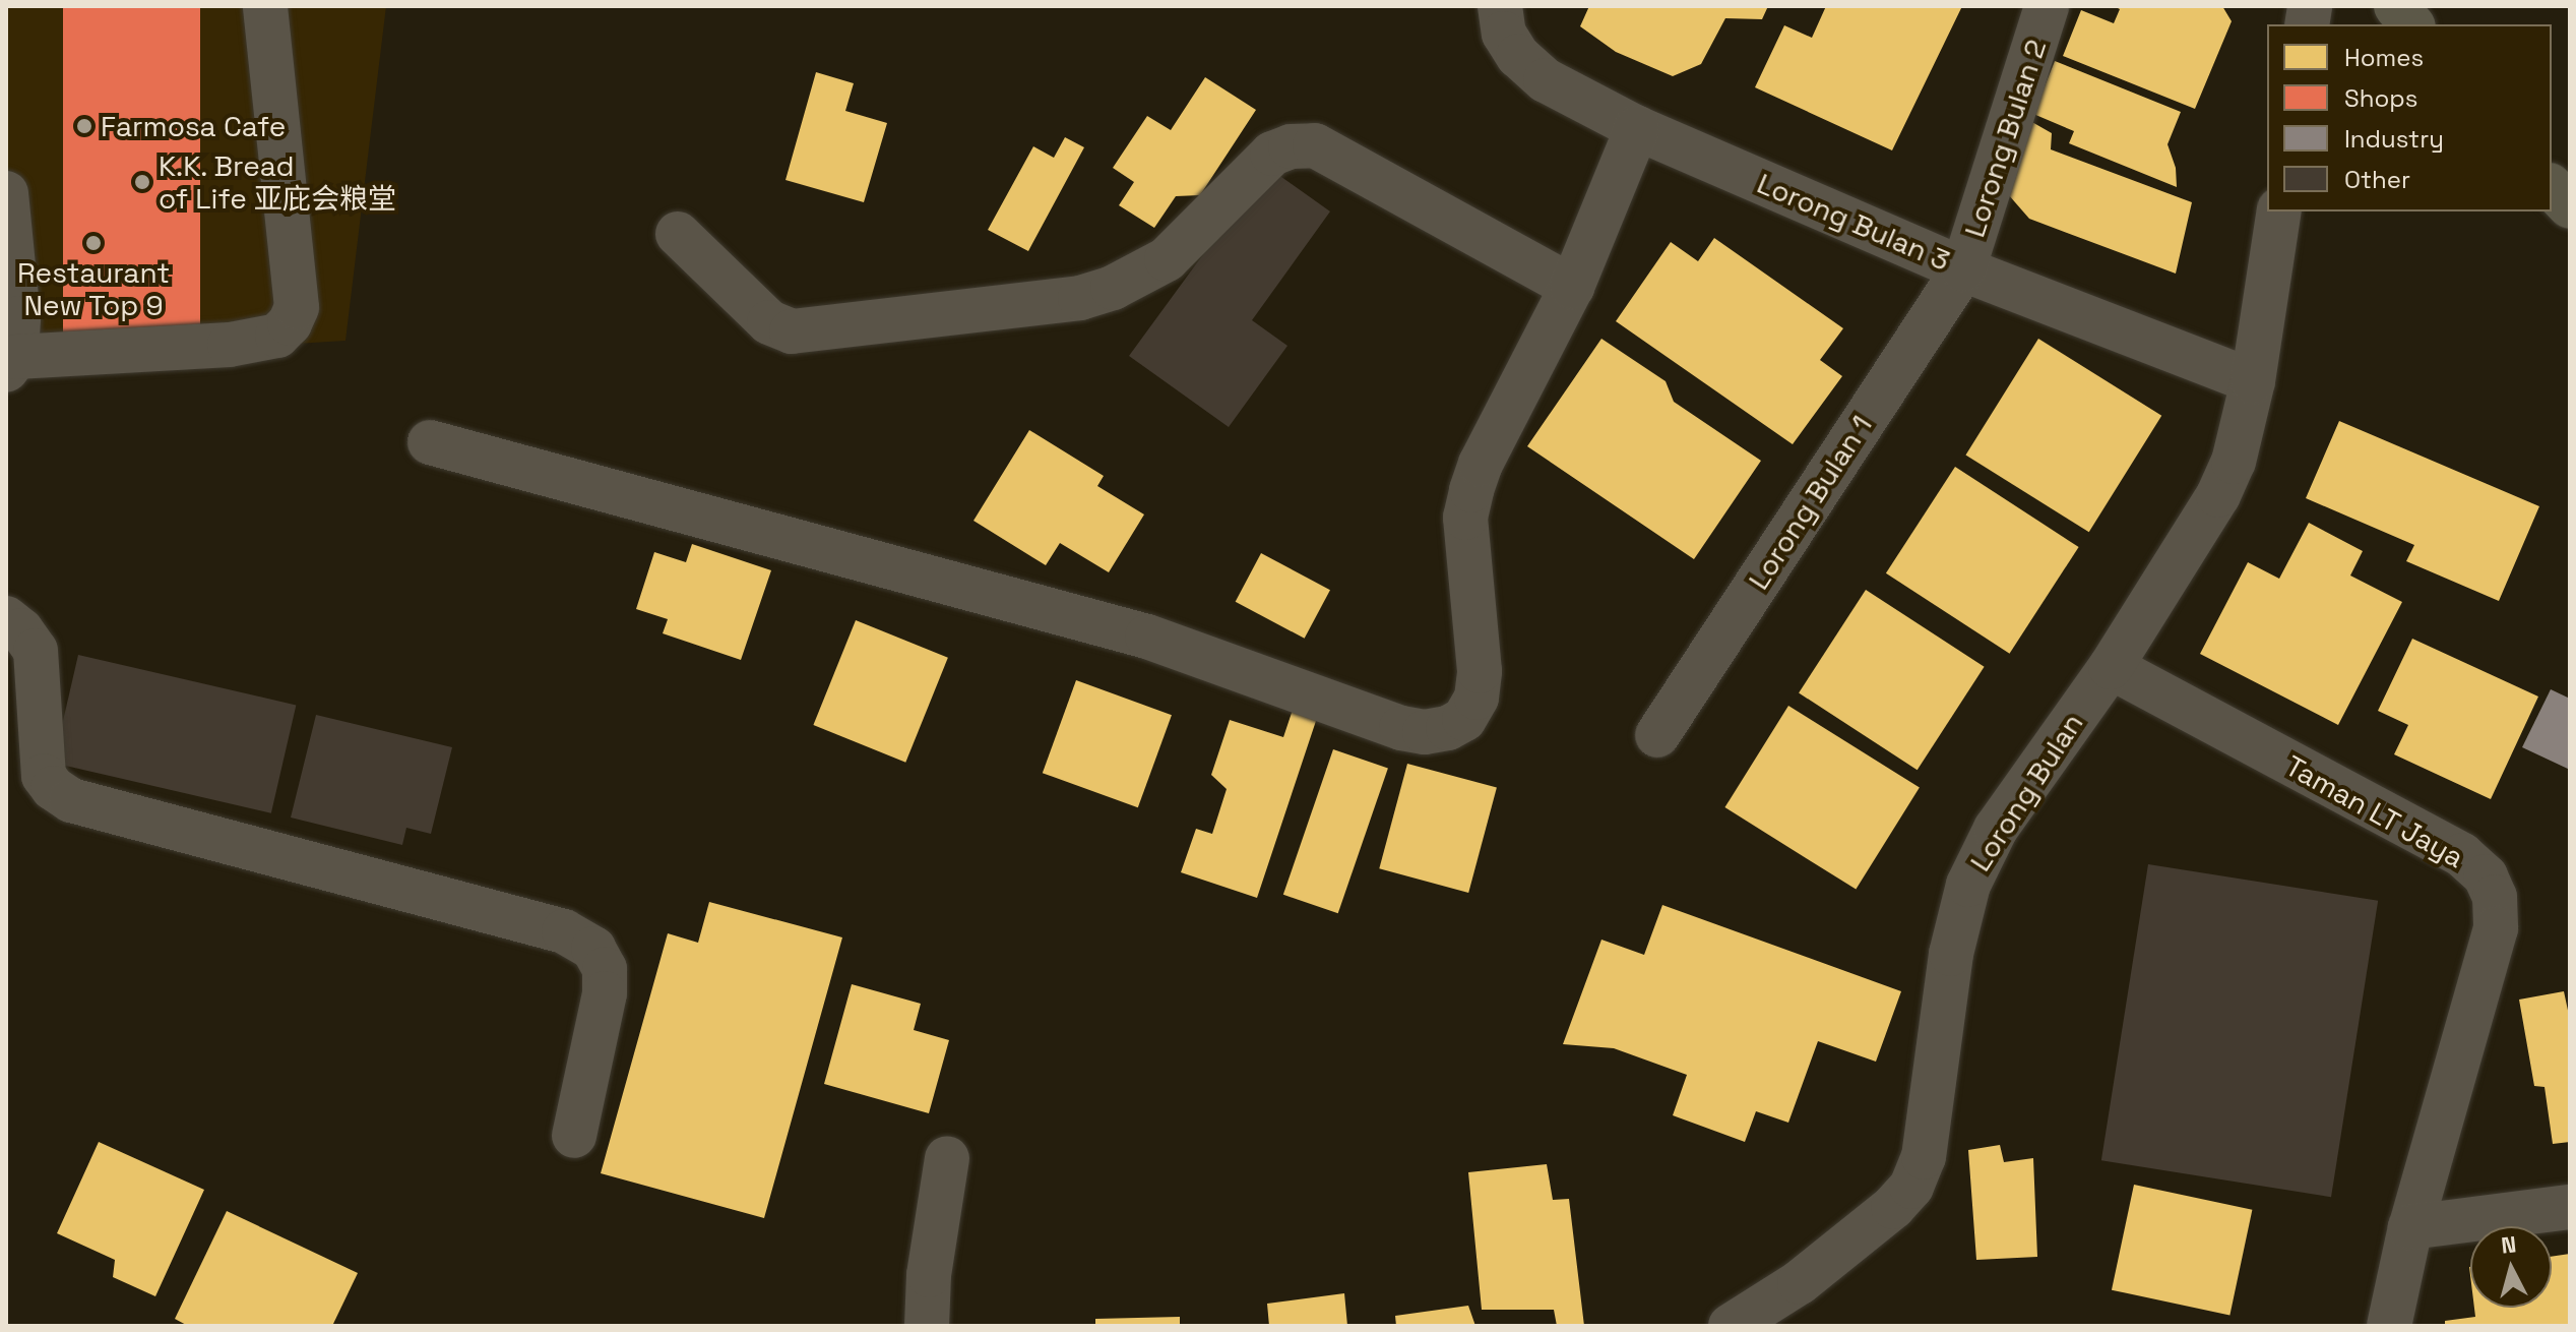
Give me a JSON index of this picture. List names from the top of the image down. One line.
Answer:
{"streets":{"street":["Lorong Bulan 2","Lorong Bulan 3","Lorong Bulan 1","Lorong Bulan","Taman LT Jaya"]},"crossings":[["Lorong Bulan 2","Lorong Bulan 3"],["Lorong Bulan 2","Lorong Bulan 1"],["Lorong Bulan 3","Lorong Bulan 1"],["Lorong Bulan 3","Lorong Bulan"],["Lorong Bulan","Taman LT Jaya"]],"places":["Farmosa Cafe","K.K. Bread of Life 亚庇会粮堂","Restaurant New Top 9"],"legend":["Homes","Shops","Industry","Other"],"north":"top"}
